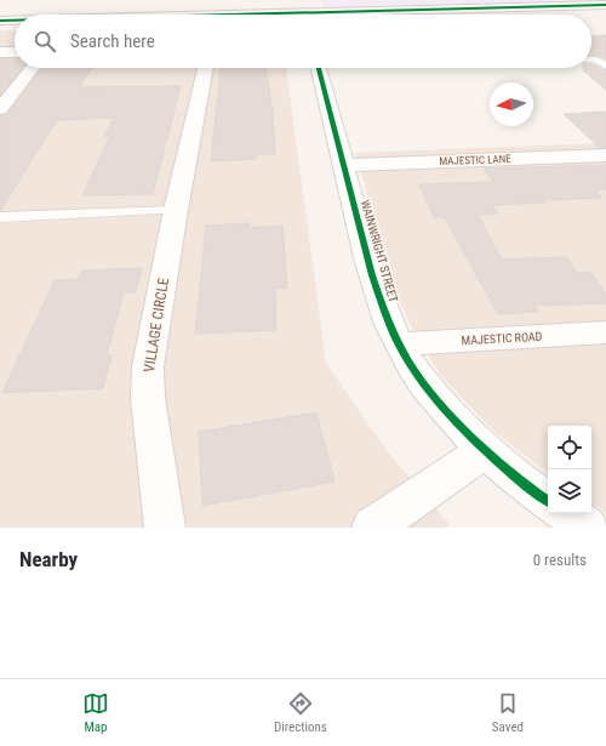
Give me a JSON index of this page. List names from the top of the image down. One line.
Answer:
{"streets":{"street":["MAJESTIC LANE","WAINWRIGHT STREET","VILLAGE CIRCLE","MAJESTIC ROAD"]},"crossings":[["MAJESTIC LANE","WAINWRIGHT STREET"],["WAINWRIGHT STREET","MAJESTIC ROAD"]],"north":"left","page":{"search":"Search here","heading":["Nearby","0 results"],"nav":["Map","Directions","Saved"]}}
